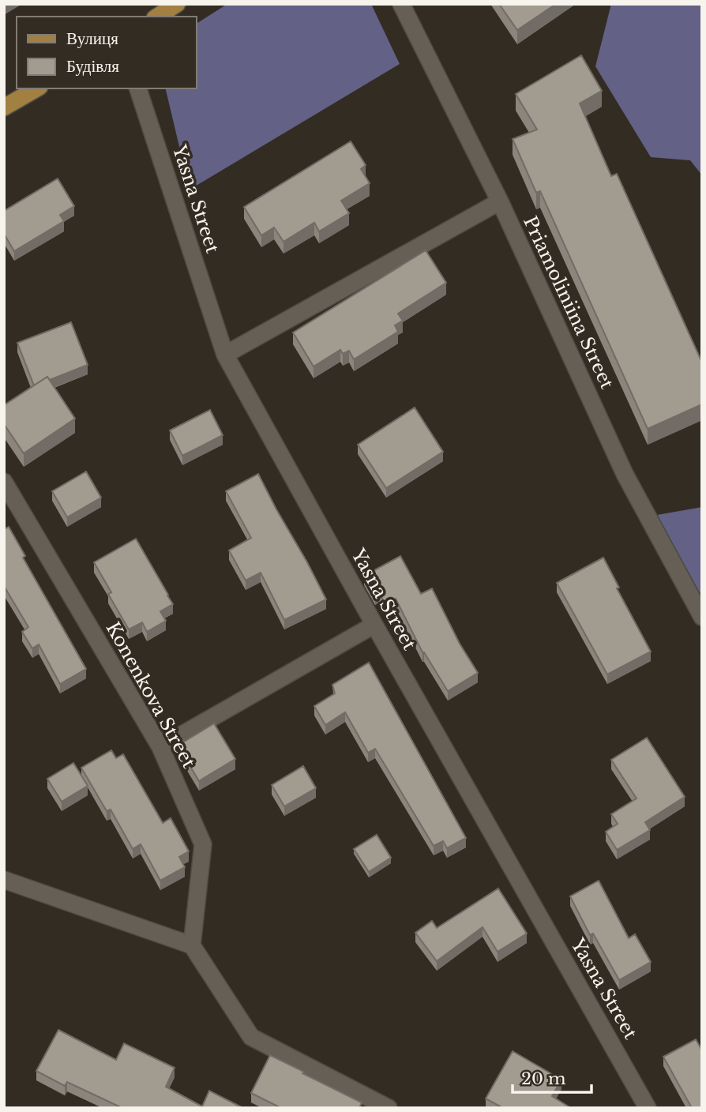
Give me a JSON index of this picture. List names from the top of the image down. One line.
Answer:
{"streets":{"street":["Yasna Street","Priamoliniina Street","Konenkova Street"]},"legend":["Вулиця","Будівля"],"scale_bar":"20 m"}
